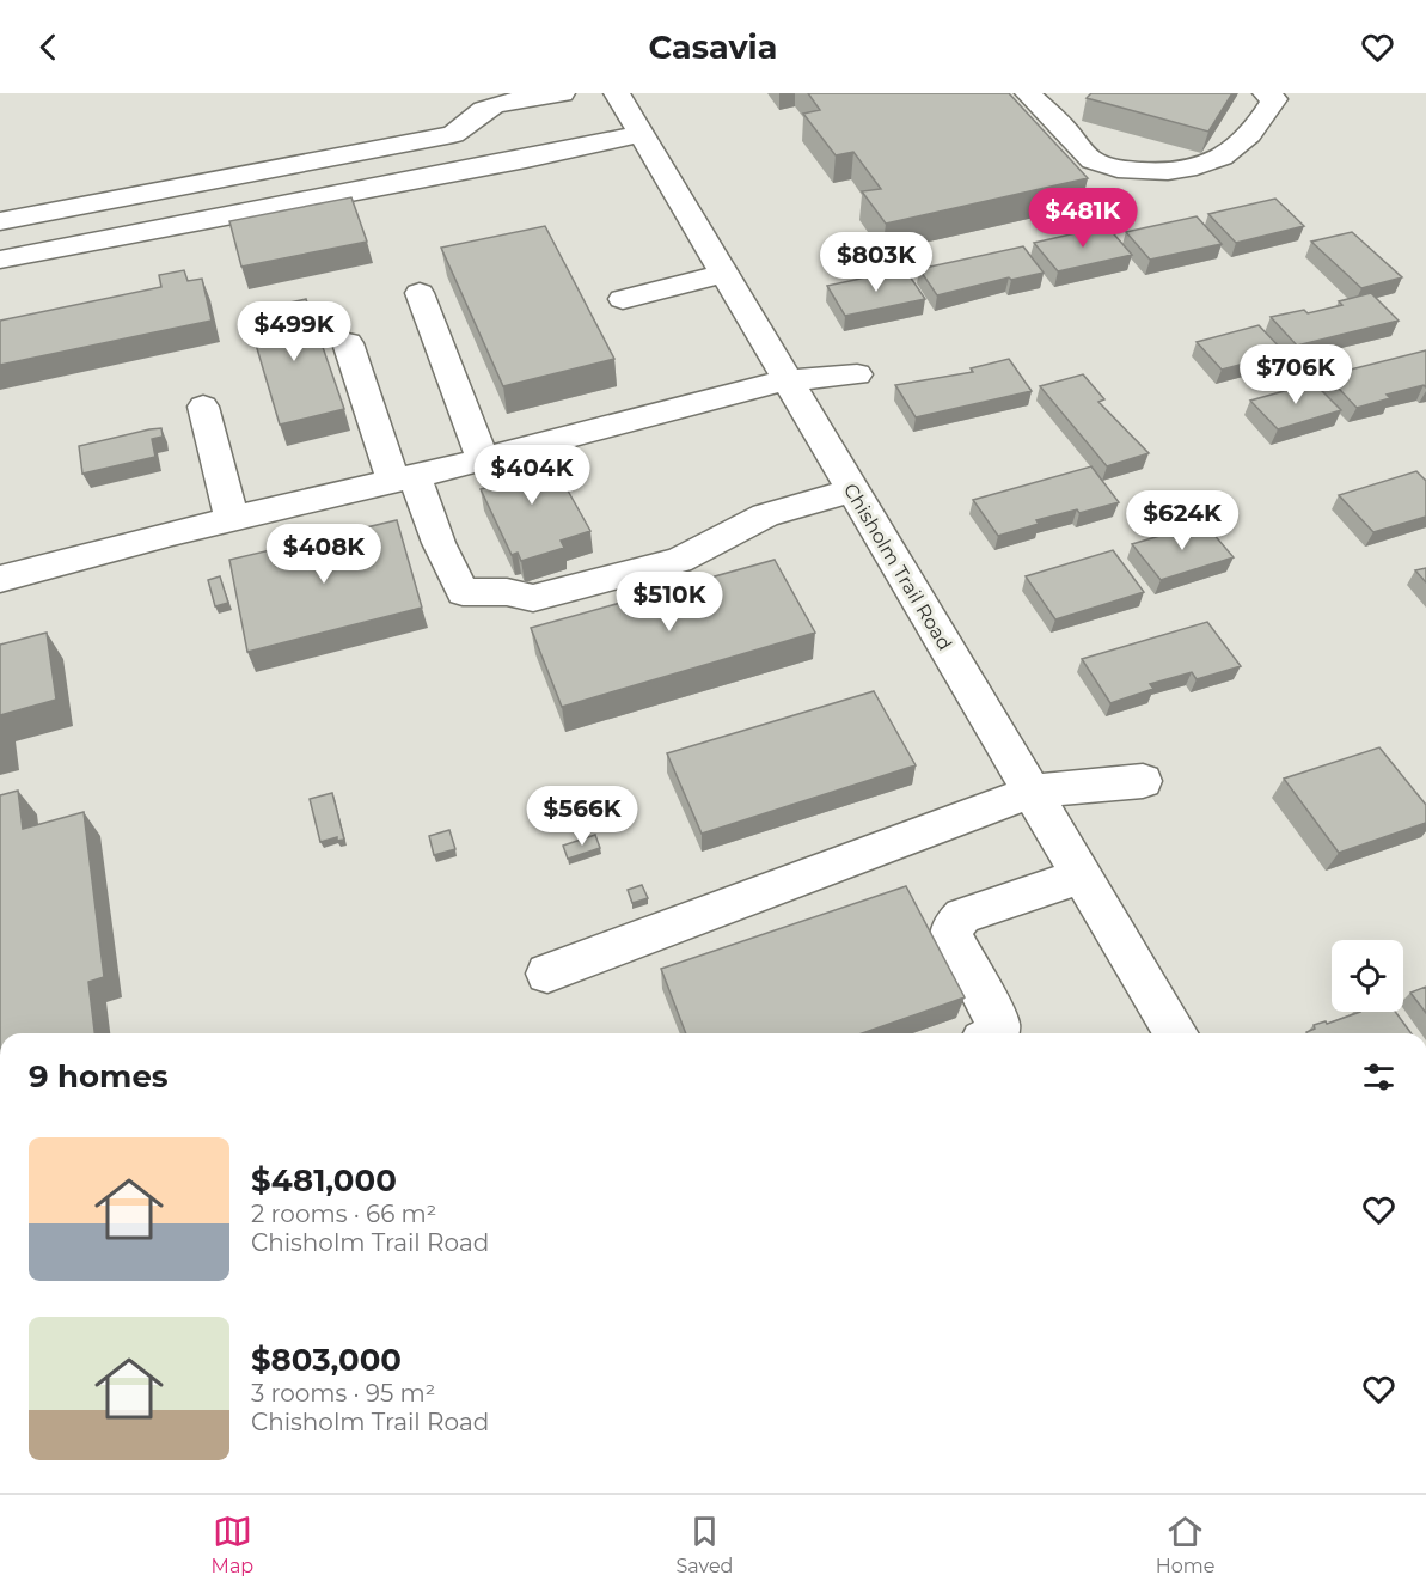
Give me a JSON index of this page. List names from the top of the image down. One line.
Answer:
{"streets":{"street":["Chisholm Trail Road"]},"page":{"header":"Casavia","price":["$481K","$803K","$499K","$706K","$404K","$624K","$408K","$510K","$566K"],"heading":"9 homes","list":[{"name":"$481,000","note":"2 rooms · 66 m² · Chisholm Trail Road"},{"name":"$803,000","note":"3 rooms · 95 m² · Chisholm Trail Road"}],"tabs":["Map","Saved","Home"]}}
